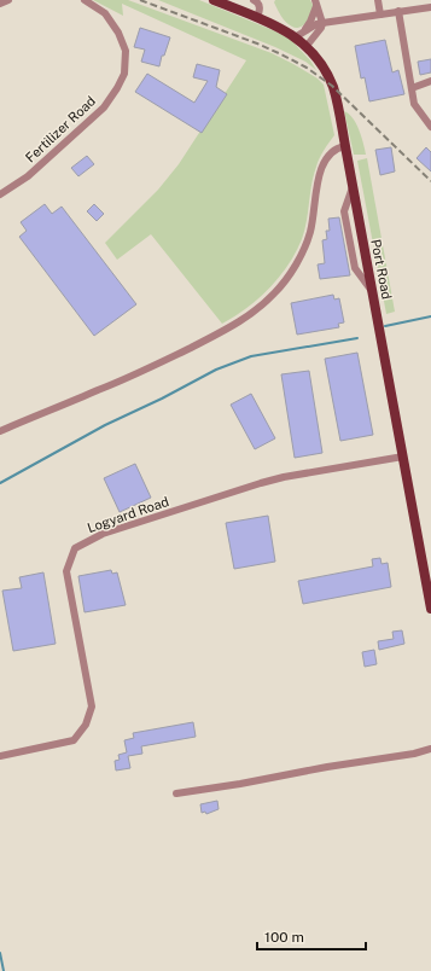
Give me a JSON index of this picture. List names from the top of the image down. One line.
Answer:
{"streets":{"main road":["Port Road"],"street":["Fertilizer Road","Logyard Road"]},"crossings":[["Port Road","Logyard Road"]],"scale_bar":"100 m"}
